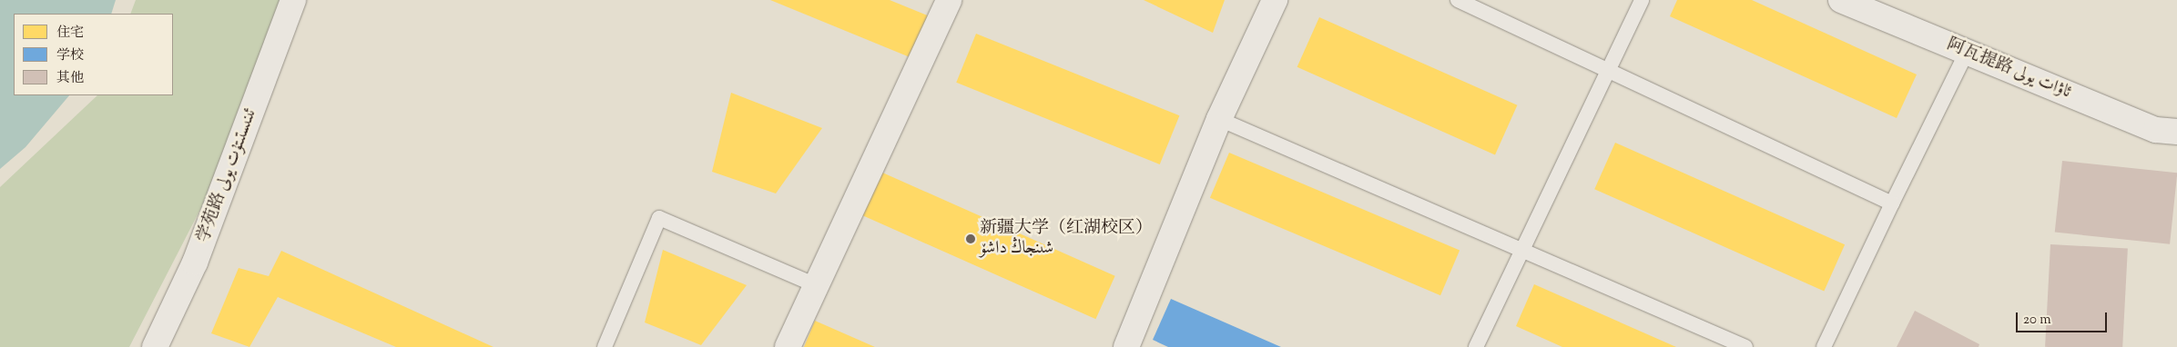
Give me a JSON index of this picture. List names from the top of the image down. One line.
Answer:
{"streets":{"street":["阿瓦提路 ئاۋات يولى","学苑路 ئىنىستىتۇت يولى"]},"places":["新疆大学（红湖校区） شىنجاڭ داشۆ"],"legend":["住宅","学校","其他"],"scale_bar":"20 m"}
